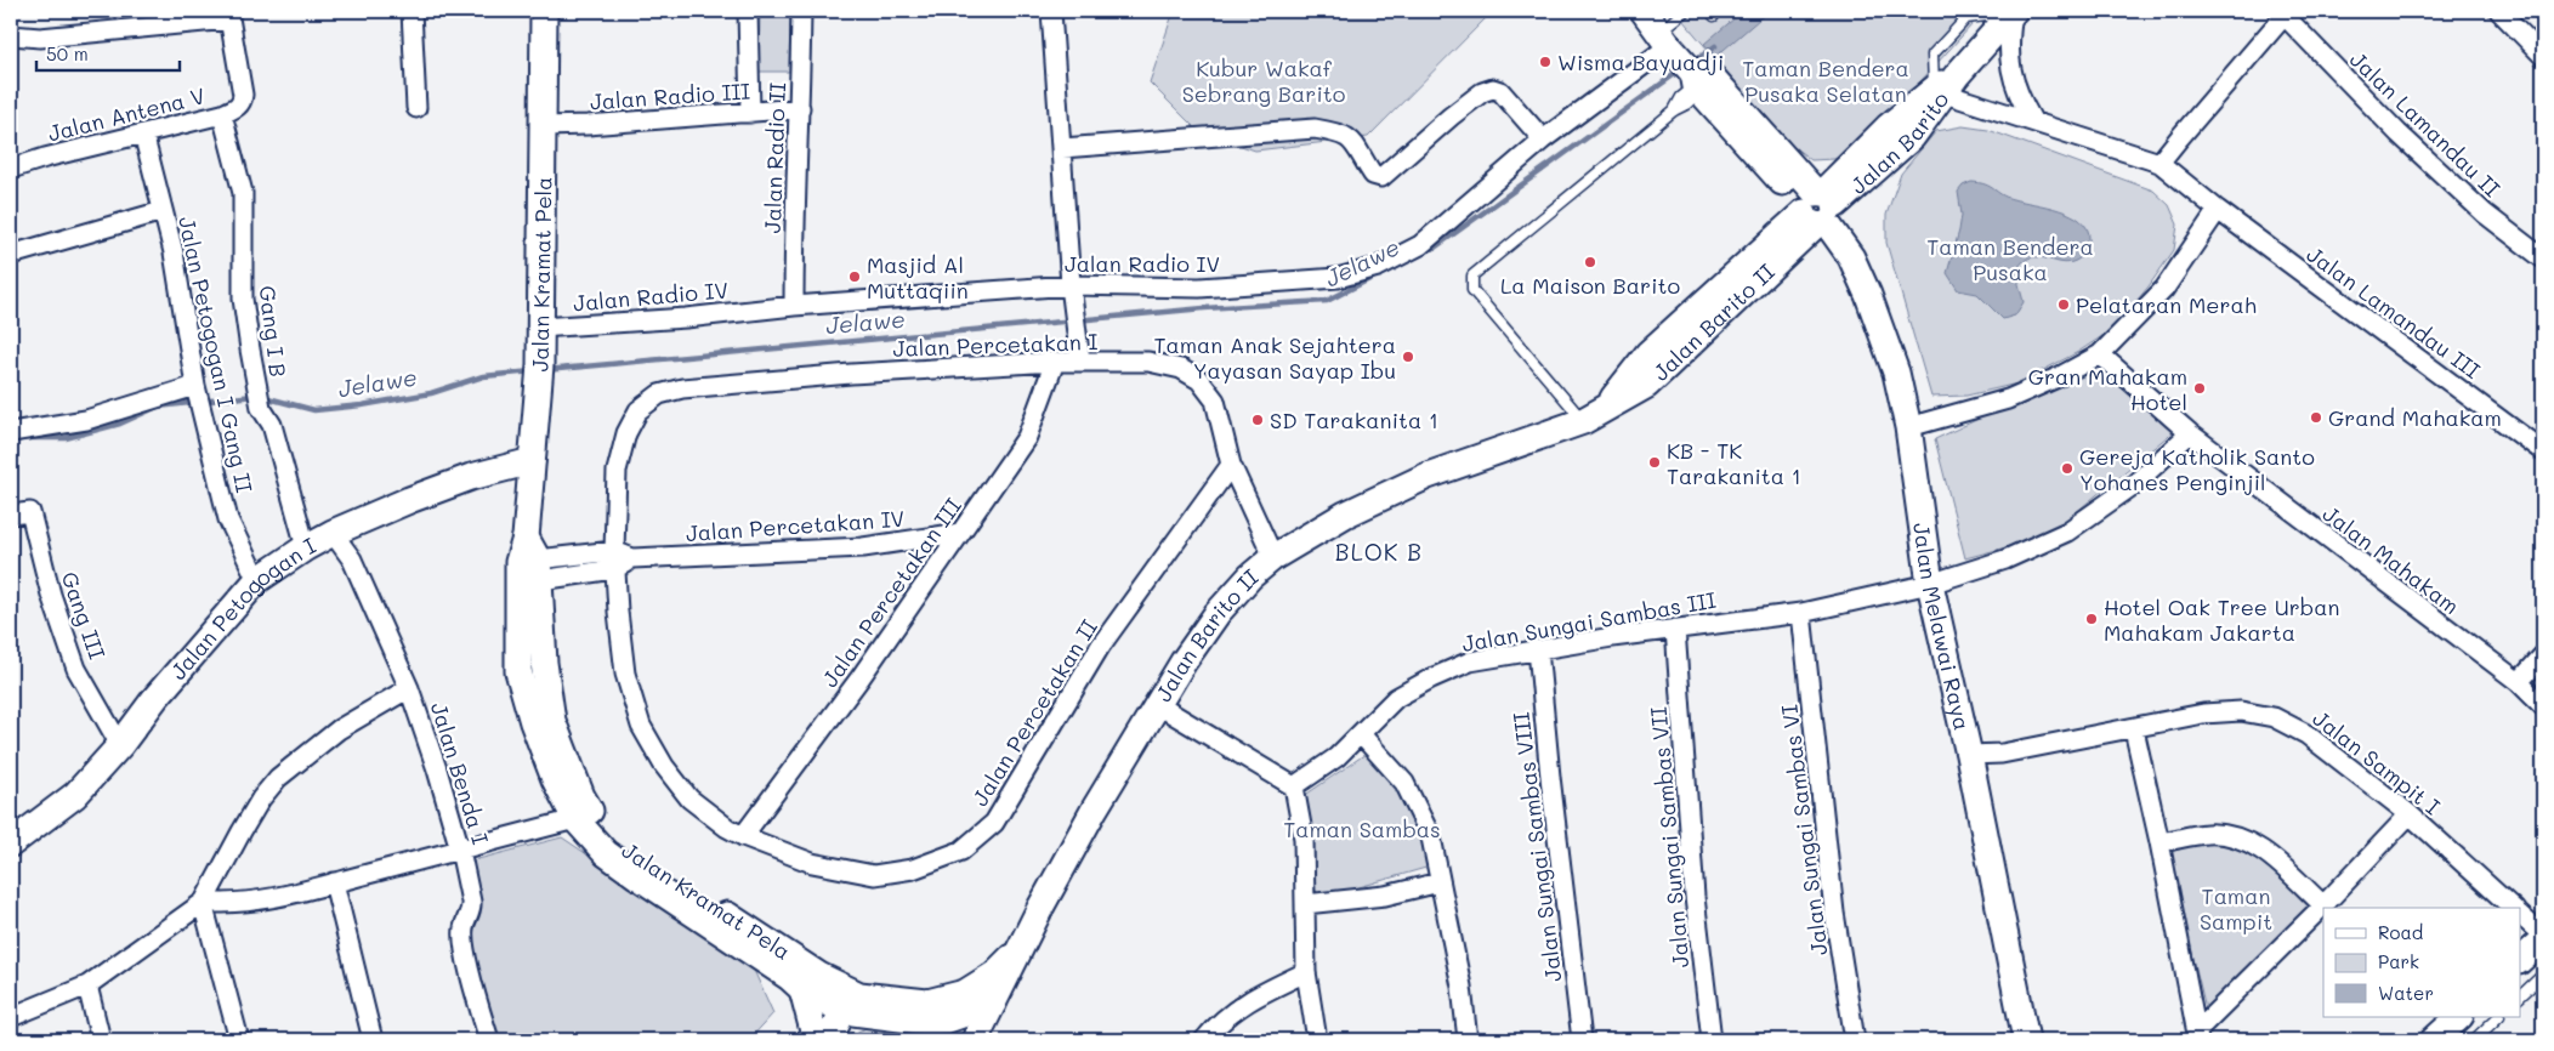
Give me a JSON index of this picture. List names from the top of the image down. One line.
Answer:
{"streets":{"street":["Jalan Radio III","Jalan Antena V","Jalan Lamandau II","Jalan Barito","Jalan Radio II","Jalan Radio IV","Jalan Kramat Pela","Jalan Lamandau III","Jalan Barito II","Gang I B","Jalan Percetakan I","Jalan Petogogan I Gang II","Jalan Percetakan IV","Jalan Mahakam","Jalan Percetakan III","Jalan Petogogan I","Gang III","Jalan Sungai Sambas III","Jalan Melawai Raya","Jalan Percetakan II","Jalan Sampit I","Jalan Benda I","Jalan Sungai Sambas VI","Jalan Sungai Sambas VII","Jalan Sungai Sambas VIII"]},"crossings":[["Jalan Radio III","Jalan Radio II"],["Jalan Radio III","Jalan Kramat Pela"],["Jalan Antena V","Gang I B"],["Jalan Antena V","Jalan Petogogan I Gang II"],["Jalan Barito","Jalan Barito II"],["Jalan Barito","Jalan Melawai Raya"],["Jalan Radio II","Jalan Radio IV"],["Jalan Radio IV","Jalan Kramat Pela"],["Jalan Radio IV","Jalan Melawai Raya"],["Jalan Kramat Pela","Jalan Barito II"],["Jalan Kramat Pela","Jalan Percetakan IV"],["Jalan Kramat Pela","Jalan Petogogan I"],["Jalan Barito II","Jalan Percetakan I"],["Jalan Barito II","Jalan Melawai Raya"],["Gang I B","Jalan Petogogan I"],["Jalan Percetakan I","Jalan Percetakan IV"],["Jalan Percetakan I","Jalan Percetakan III"],["Jalan Percetakan I","Jalan Percetakan II"],["Jalan Petogogan I Gang II","Jalan Petogogan I"],["Jalan Percetakan IV","Jalan Percetakan III"],["Jalan Percetakan IV","Jalan Percetakan II"],["Jalan Mahakam","Jalan Sungai Sambas III"],["Jalan Percetakan III","Jalan Percetakan II"],["Jalan Petogogan I","Gang III"],["Jalan Petogogan I","Jalan Benda I"],["Jalan Sungai Sambas III","Jalan Melawai Raya"],["Jalan Sungai Sambas III","Jalan Sungai Sambas VI"],["Jalan Sungai Sambas III","Jalan Sungai Sambas VII"],["Jalan Sungai Sambas III","Jalan Sungai Sambas VIII"],["Jalan Melawai Raya","Jalan Sampit I"]],"districts":["BLOK B"],"water":["Jelawe"],"parks":["Kubur Wakaf Sebrang Barito","Taman Bendera Pusaka Selatan","Taman Bendera Pusaka","Taman Sambas","Taman Sampit"],"places":["Wisma Bayuadji","La Maison Barito","Masjid Al Muttaqiin","Pelataran Merah","Taman Anak Sejahtera Yayasan Sayap Ibu","Gran Mahakam Hotel","Grand Mahakam","SD Tarakanita 1","KB - TK Tarakanita 1","Gereja Katholik Santo Yohanes Penginjil","Hotel Oak Tree Urban Mahakam Jakarta"],"legend":["Road","Park","Water"],"scale_bar":"50 m"}
